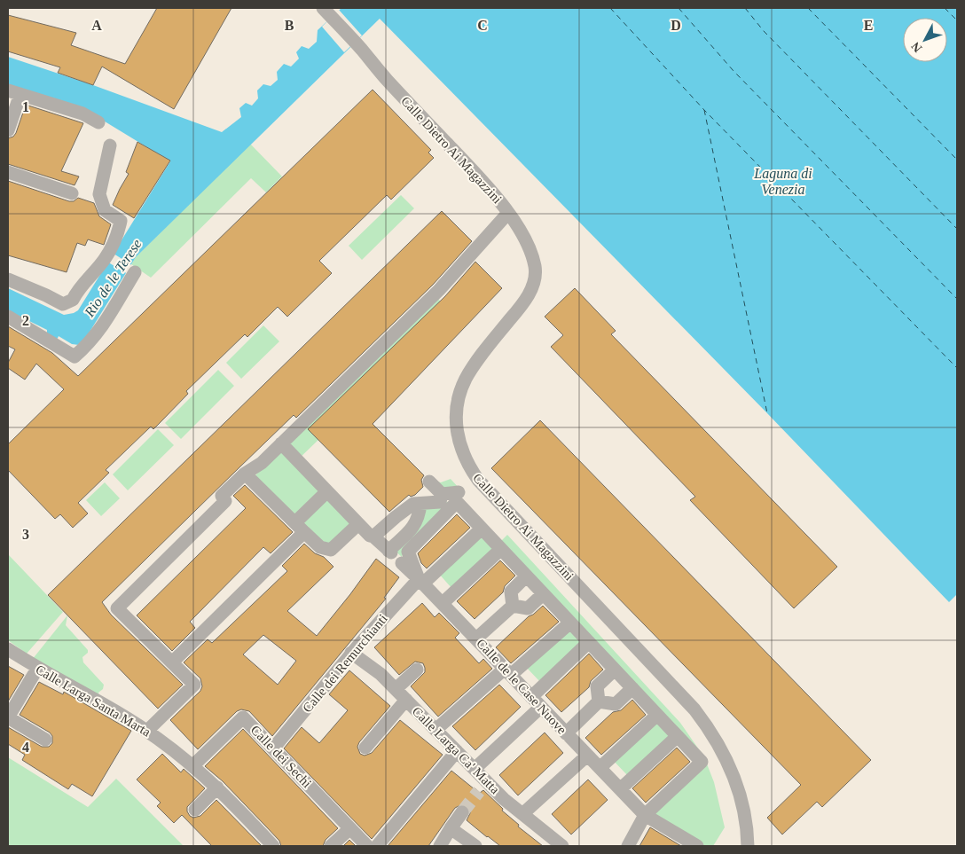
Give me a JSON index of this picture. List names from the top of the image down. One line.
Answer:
{"streets":{"street":["Calle Dietro Ai Magazzini","Calle dei Remurchianti","Calle de le Case Nuove","Calle Larga Santa Marta","Calle Larga Ca' Matta","Calle dei Sechi"]},"crossings":[["Calle dei Remurchianti","Calle de le Case Nuove"],["Calle dei Remurchianti","Calle Larga Ca' Matta"],["Calle dei Remurchianti","Calle dei Sechi"],["Calle Larga Santa Marta","Calle dei Sechi"]],"water":["Laguna di Venezia","Rio de le Terese"],"north":"bottom left","grid":{"columns":["A","B","C","D","E"],"rows":["1","2","3","4"]}}
